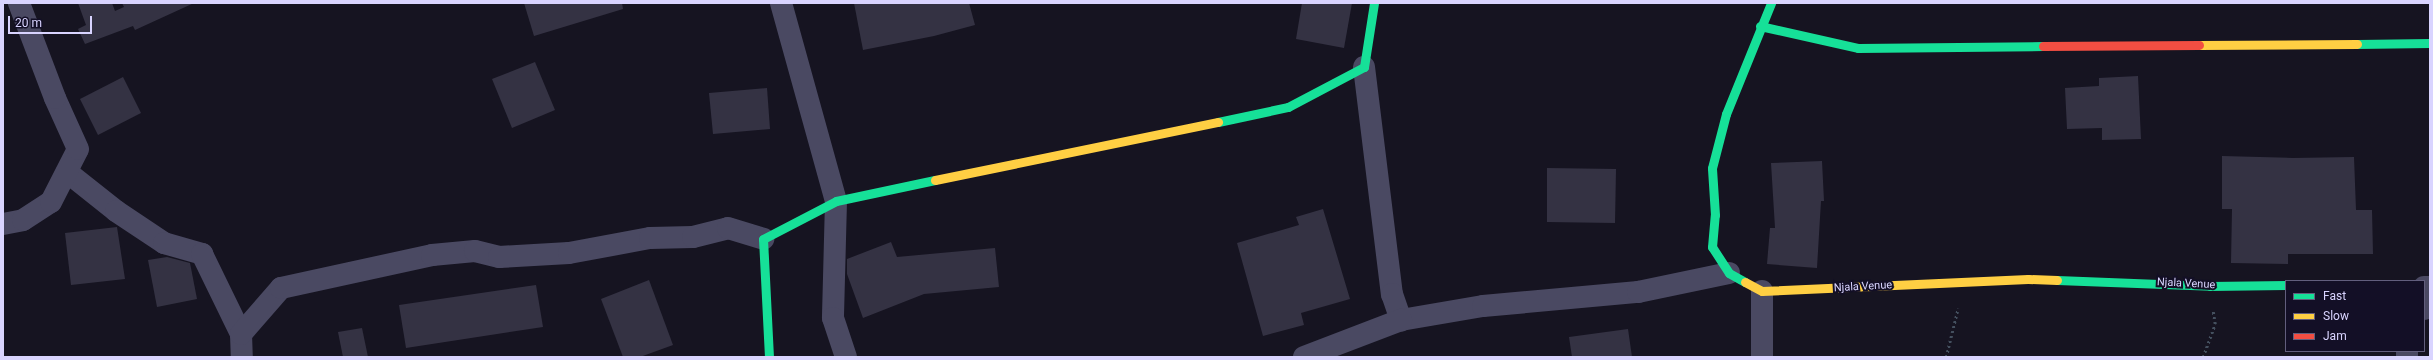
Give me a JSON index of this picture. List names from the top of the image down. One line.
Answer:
{"streets":{"street":["Njala Venue"]},"legend":["Fast","Slow","Jam"],"scale_bar":"20 m"}
